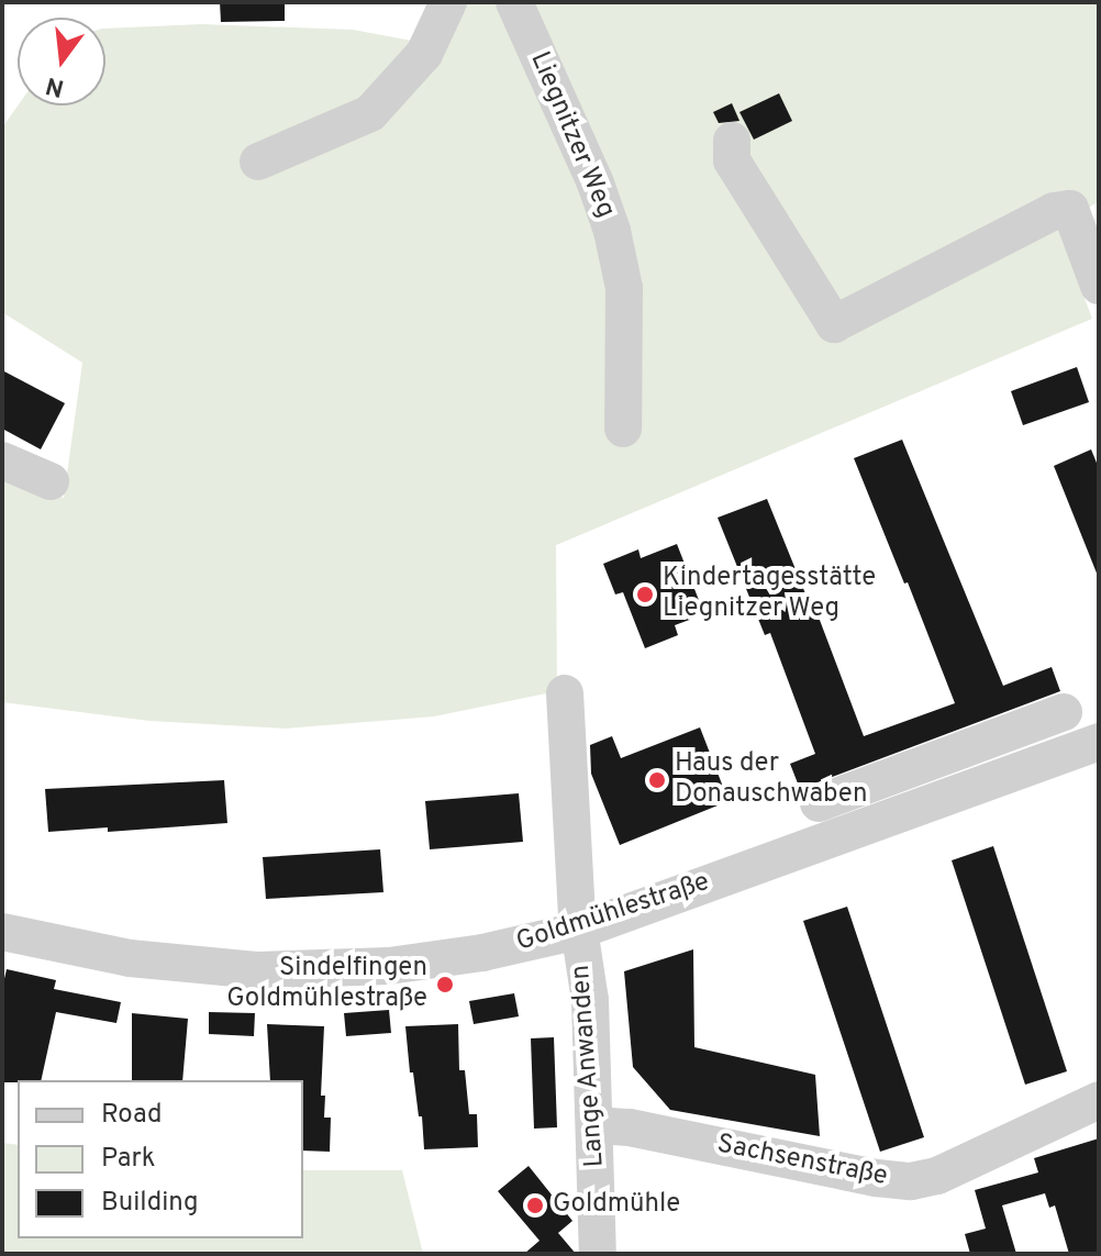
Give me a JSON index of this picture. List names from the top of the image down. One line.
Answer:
{"streets":{"street":["Liegnitzer Weg","Goldmühlestraße","Lange Anwanden","Sachsenstraße"]},"crossings":[["Goldmühlestraße","Lange Anwanden"],["Lange Anwanden","Sachsenstraße"]],"places":["Kindertagesstätte Liegnitzer Weg","Haus der Donauschwaben","Sindelfingen Goldmühlestraße","Goldmühle"],"legend":["Road","Park","Building"],"north":"bottom"}
